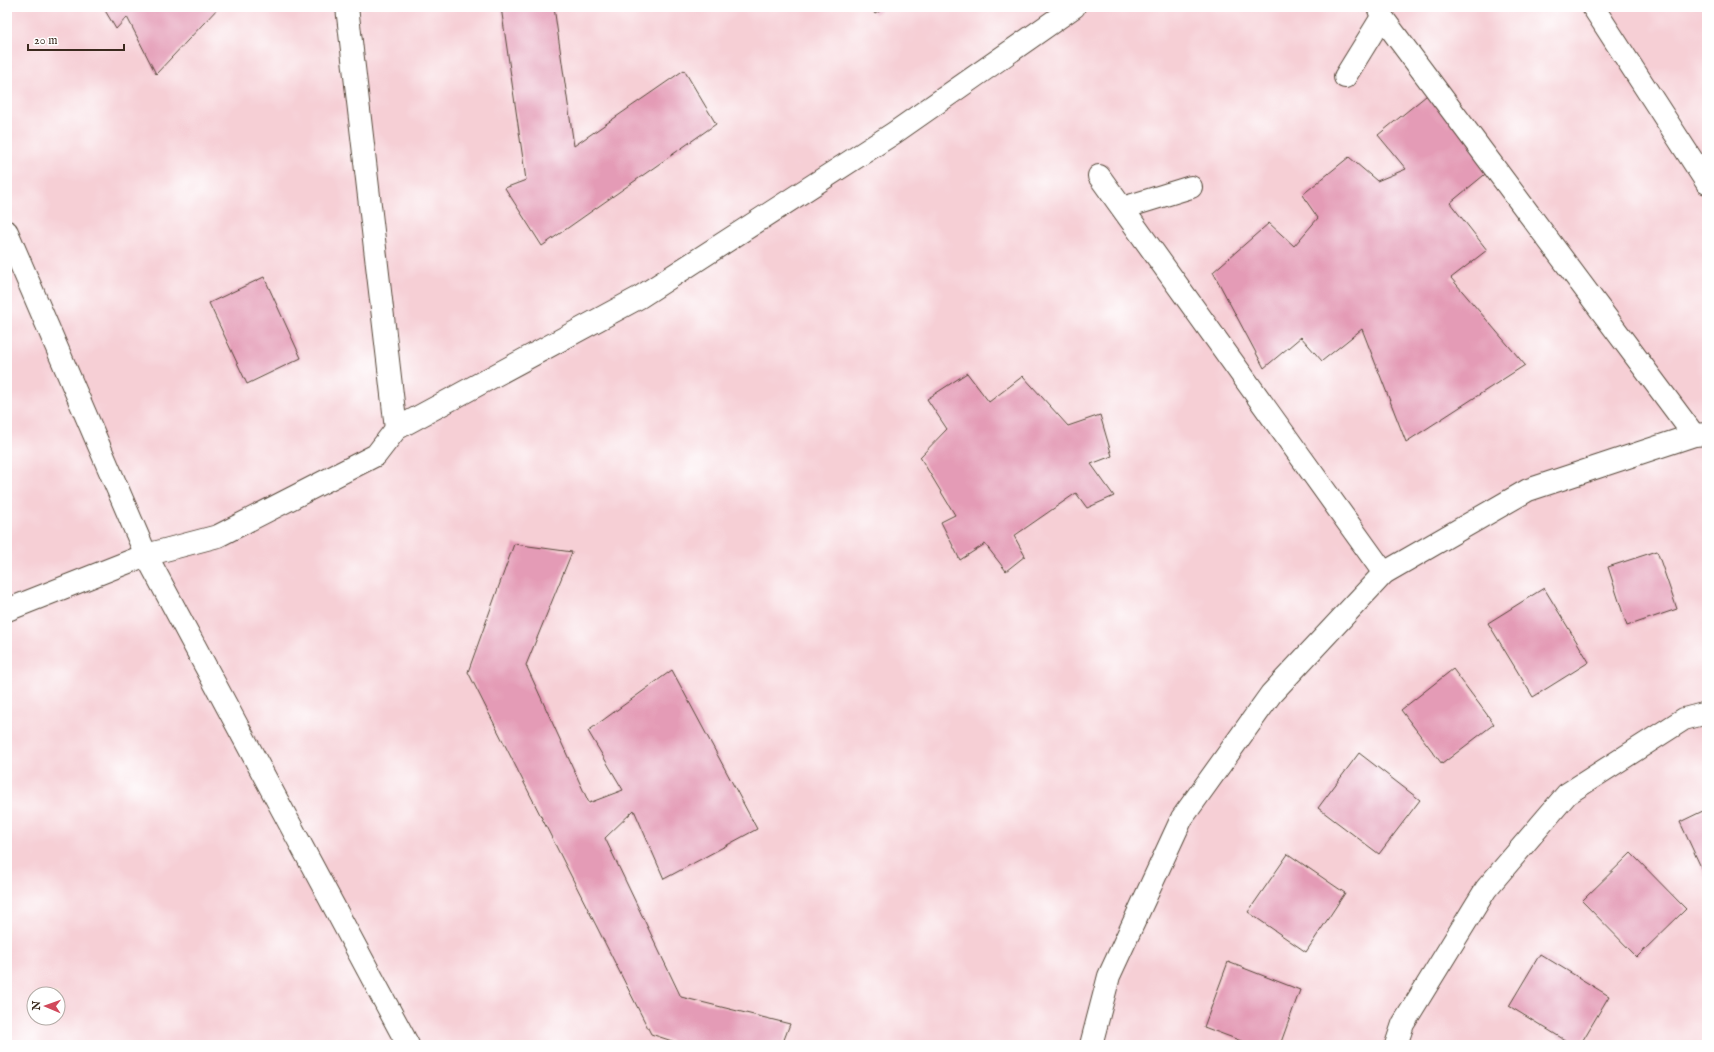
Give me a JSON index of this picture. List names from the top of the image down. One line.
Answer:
{"scale_bar":"20 m","north":"left"}
